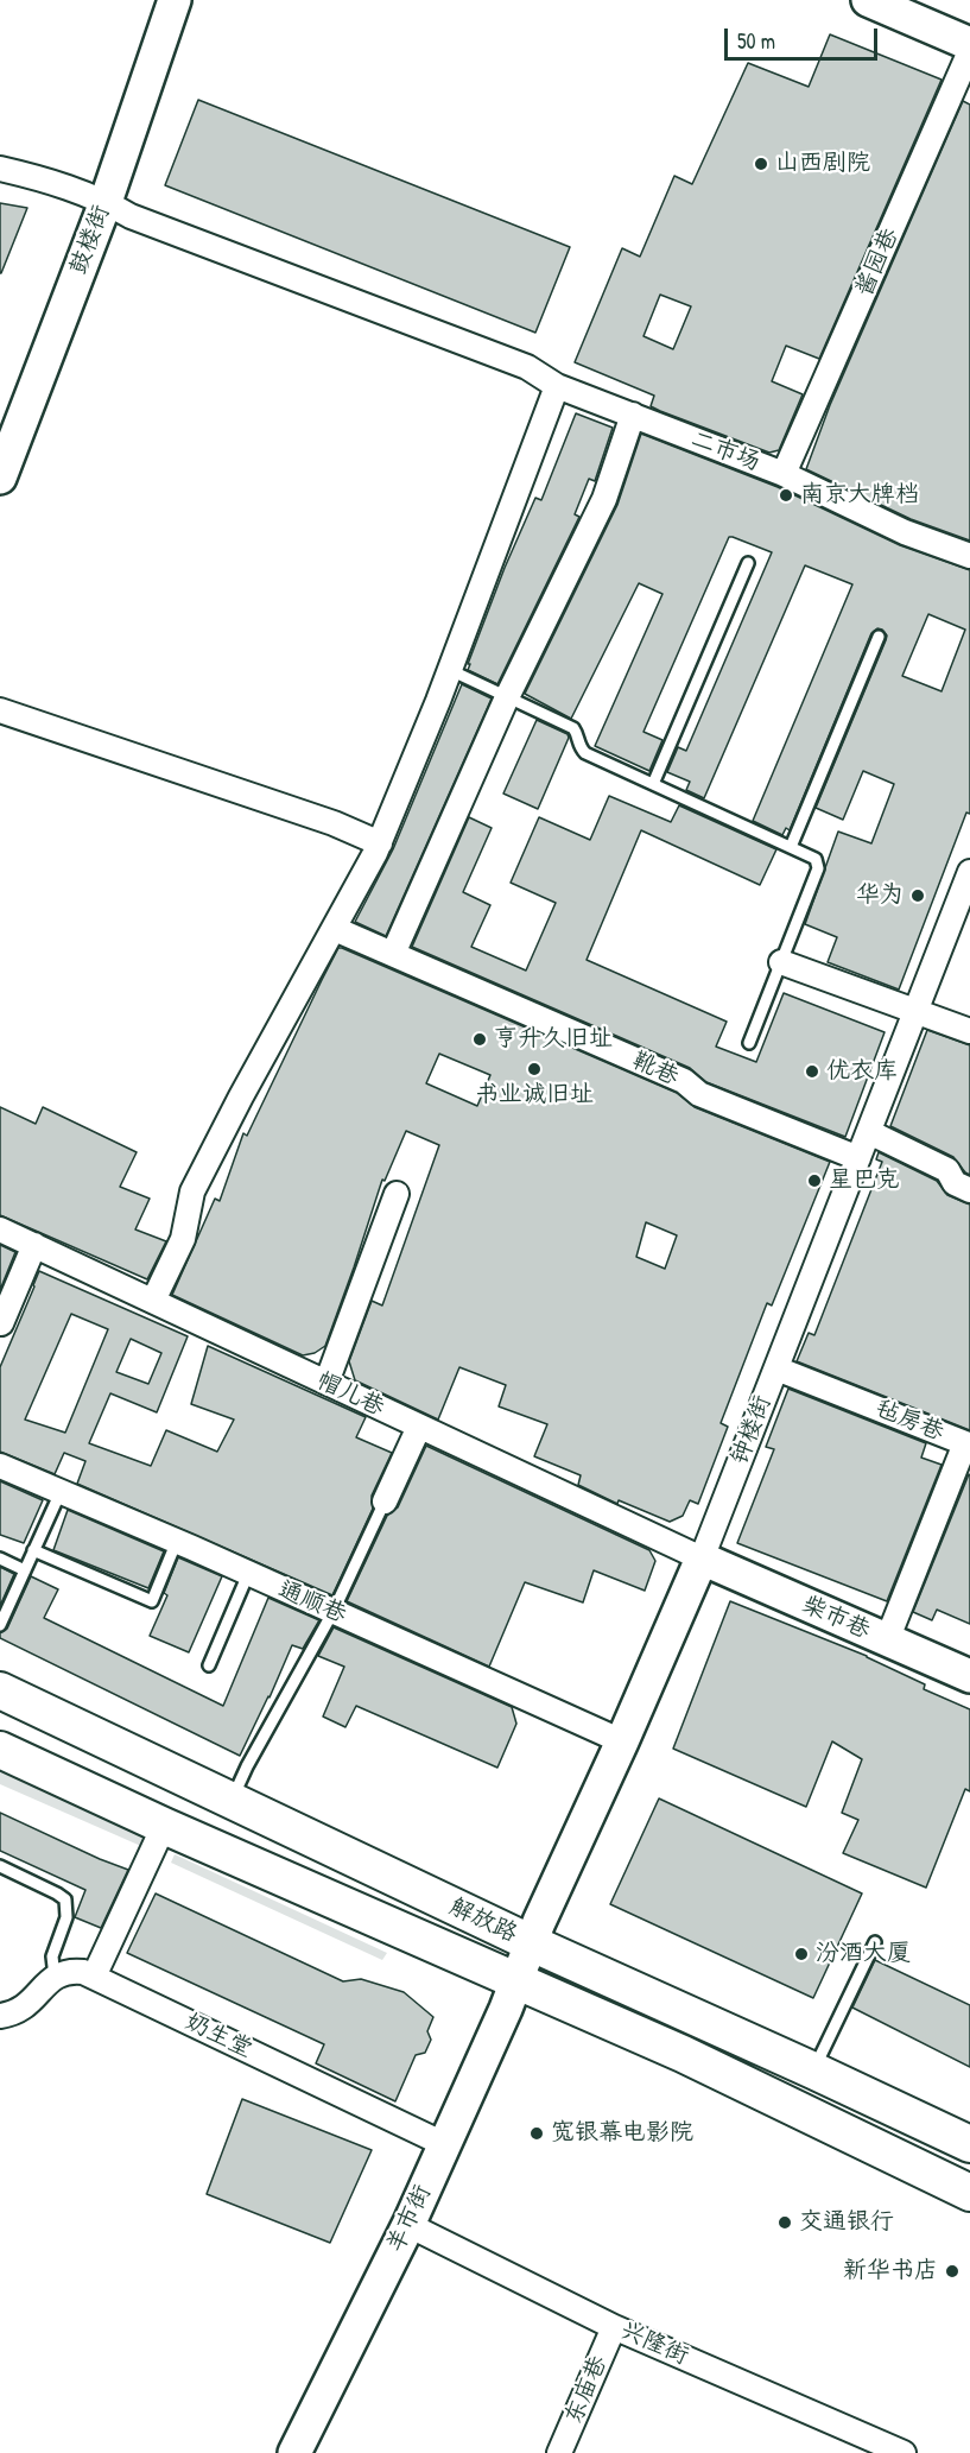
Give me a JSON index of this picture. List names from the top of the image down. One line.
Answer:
{"streets":{"main road":["解放路"],"street":["鼓楼街","酱园巷","二市场","靴巷","帽儿巷","毡房巷","钟楼街","通顺巷","柴市巷","奶生堂","羊市街","兴隆街","东庙巷"]},"crossings":[["鼓楼街","二市场"],["酱园巷","二市场"],["靴巷","钟楼街"],["帽儿巷","钟楼街"],["帽儿巷","柴市巷"],["毡房巷","钟楼街"],["毡房巷","柴市巷"],["钟楼街","通顺巷"],["钟楼街","柴市巷"],["钟楼街","解放路"],["钟楼街","羊市街"],["解放路","羊市街"],["奶生堂","羊市街"],["羊市街","兴隆街"],["兴隆街","东庙巷"]],"places":["山西剧院","南京大牌档","华为","亨升久旧址","书业诚旧址","优衣库","星巴克","汾酒大厦","宽银幕电影院","交通银行","新华书店"],"scale_bar":"50 m"}
